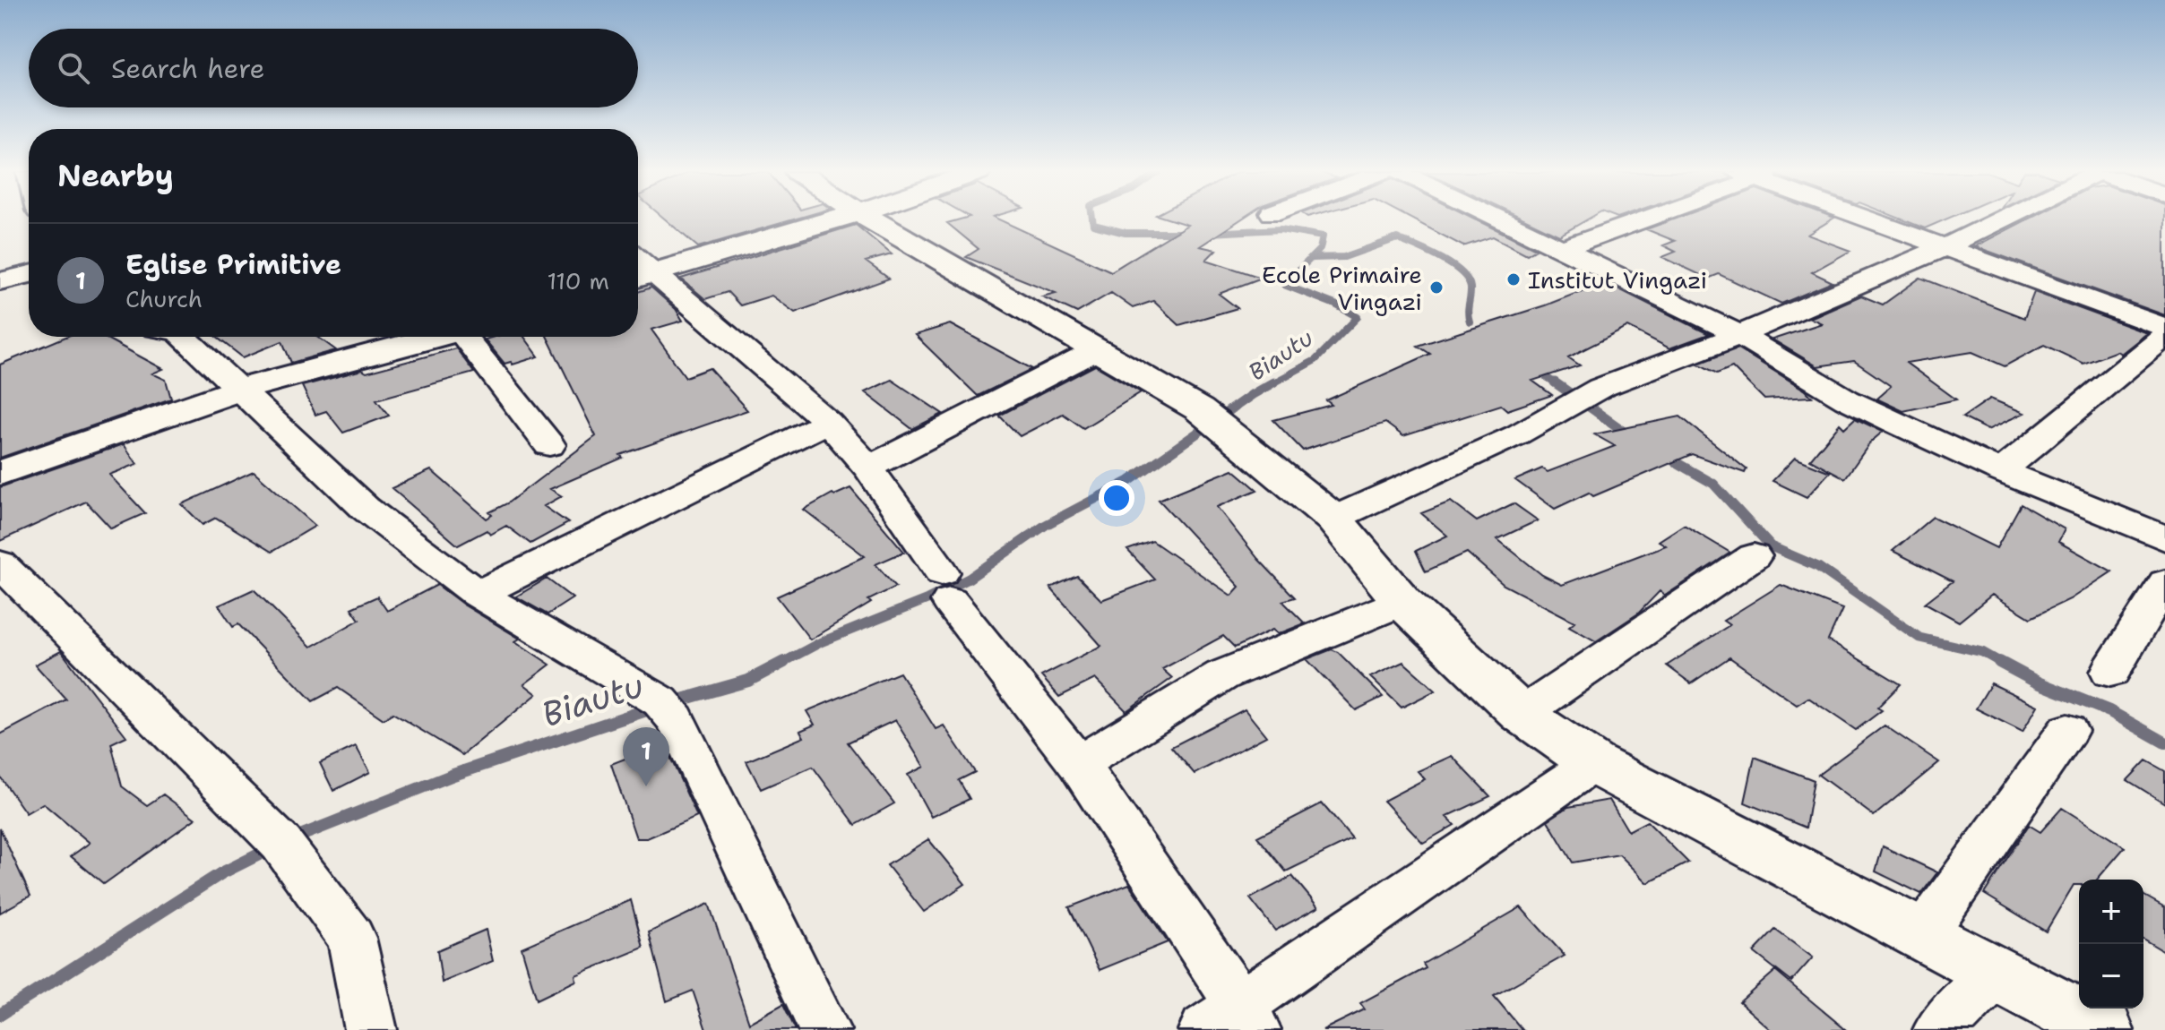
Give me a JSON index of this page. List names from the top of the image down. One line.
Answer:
{"water":["Biautu"],"places":["Institut Vingazi","Ecole Primaire Vingazi"],"page":{"search":"Search here","heading":"Nearby","list":[{"mark":"1","name":"Eglise Primitive","note":"Church","value":"110 m"}],"pins":"1","map_buttons":["+","−"]}}
